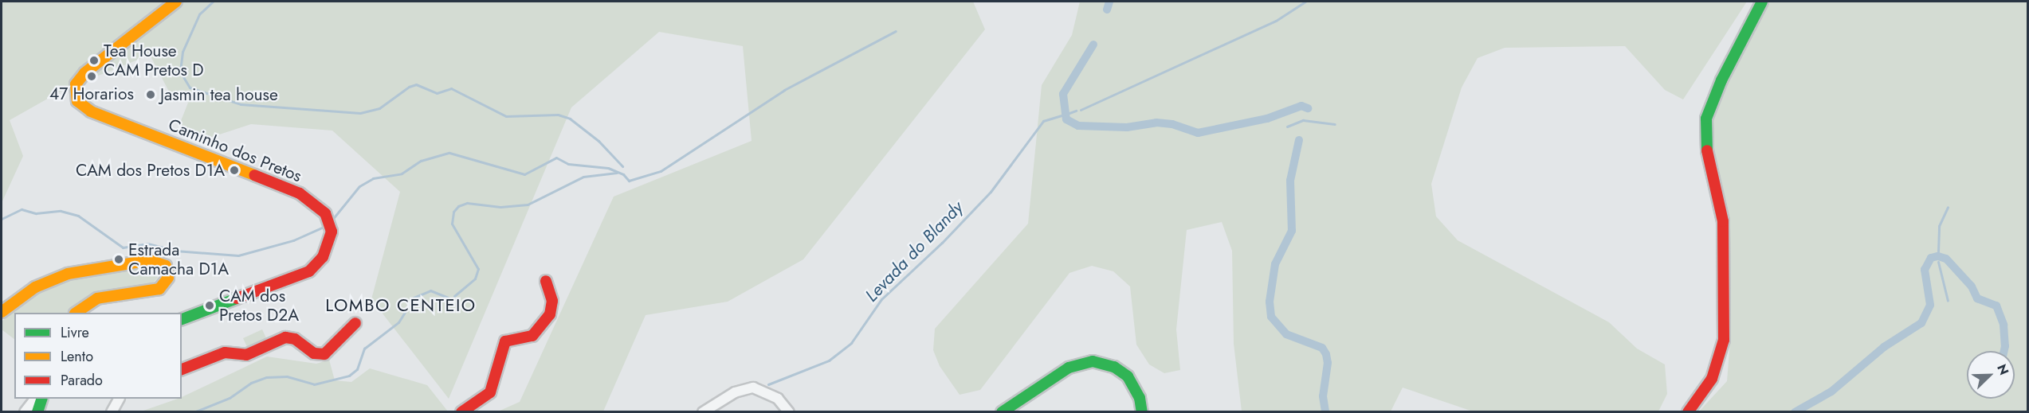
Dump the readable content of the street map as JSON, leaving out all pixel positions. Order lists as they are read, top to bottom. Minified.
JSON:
{"streets":{"main road":["Caminho dos Pretos"]},"districts":["LOMBO CENTEIO"],"water":["Levada do Blandy"],"places":["Tea House CAM Pretos D","47 Horarios","Jasmin tea house","CAM dos Pretos D1A","Estrada Camacha D1A","CAM dos Pretos D2A"],"legend":["Livre","Lento","Parado"],"north":"top right"}
